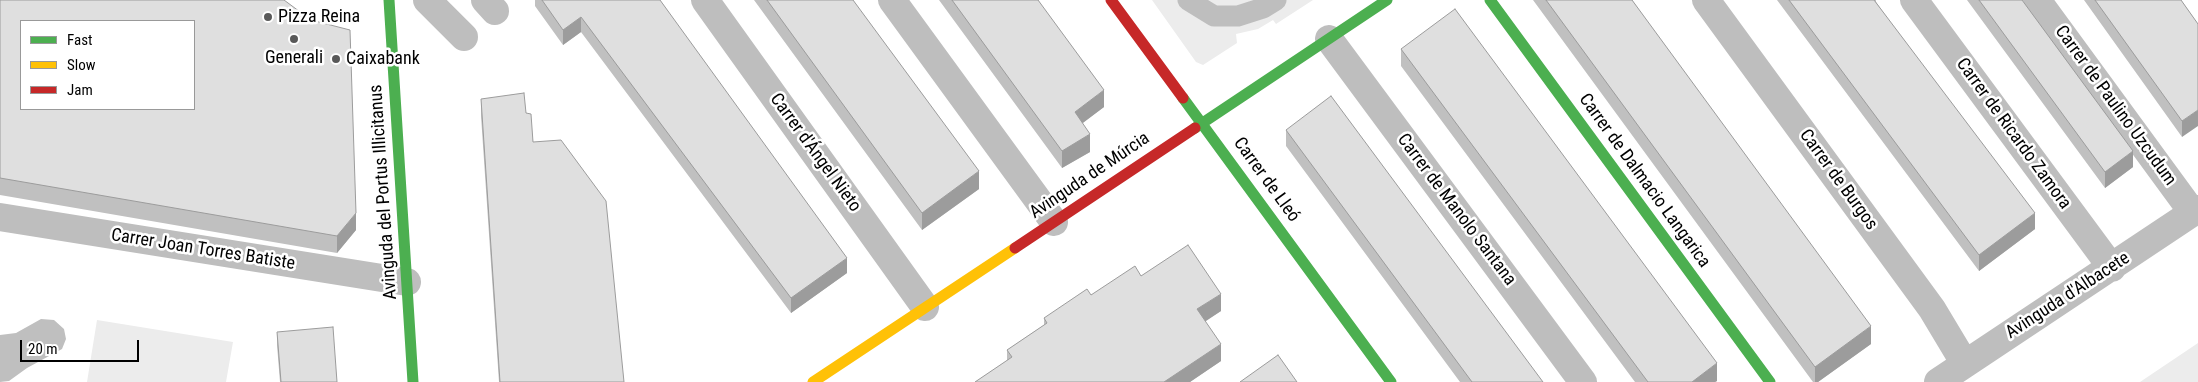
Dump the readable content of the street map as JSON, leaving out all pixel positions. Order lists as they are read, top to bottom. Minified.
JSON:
{"streets":{"street":["Carrer de Paulino Uzcudum","Carrer de Ricardo Zamora","Carrer d'Ángel Nieto","Avinguda de Múrcia","Carrer de Lleó","Carrer de Burgos","Carrer de Dalmacio Langarica","Avinguda del Portus Illicitanus","Carrer de Manolo Santana","Carrer Joan Torres Batiste","Avinguda d'Albacete"]},"crossings":[["Carrer de Paulino Uzcudum","Avinguda d'Albacete"],["Carrer de Ricardo Zamora","Avinguda d'Albacete"],["Carrer d'Ángel Nieto","Avinguda de Múrcia"],["Avinguda de Múrcia","Carrer de Lleó"],["Avinguda de Múrcia","Carrer de Manolo Santana"],["Carrer de Burgos","Avinguda d'Albacete"],["Avinguda del Portus Illicitanus","Carrer Joan Torres Batiste"]],"places":["Pizza Reina","Generali","Caixabank"],"legend":["Fast","Slow","Jam"],"scale_bar":"20 m"}
